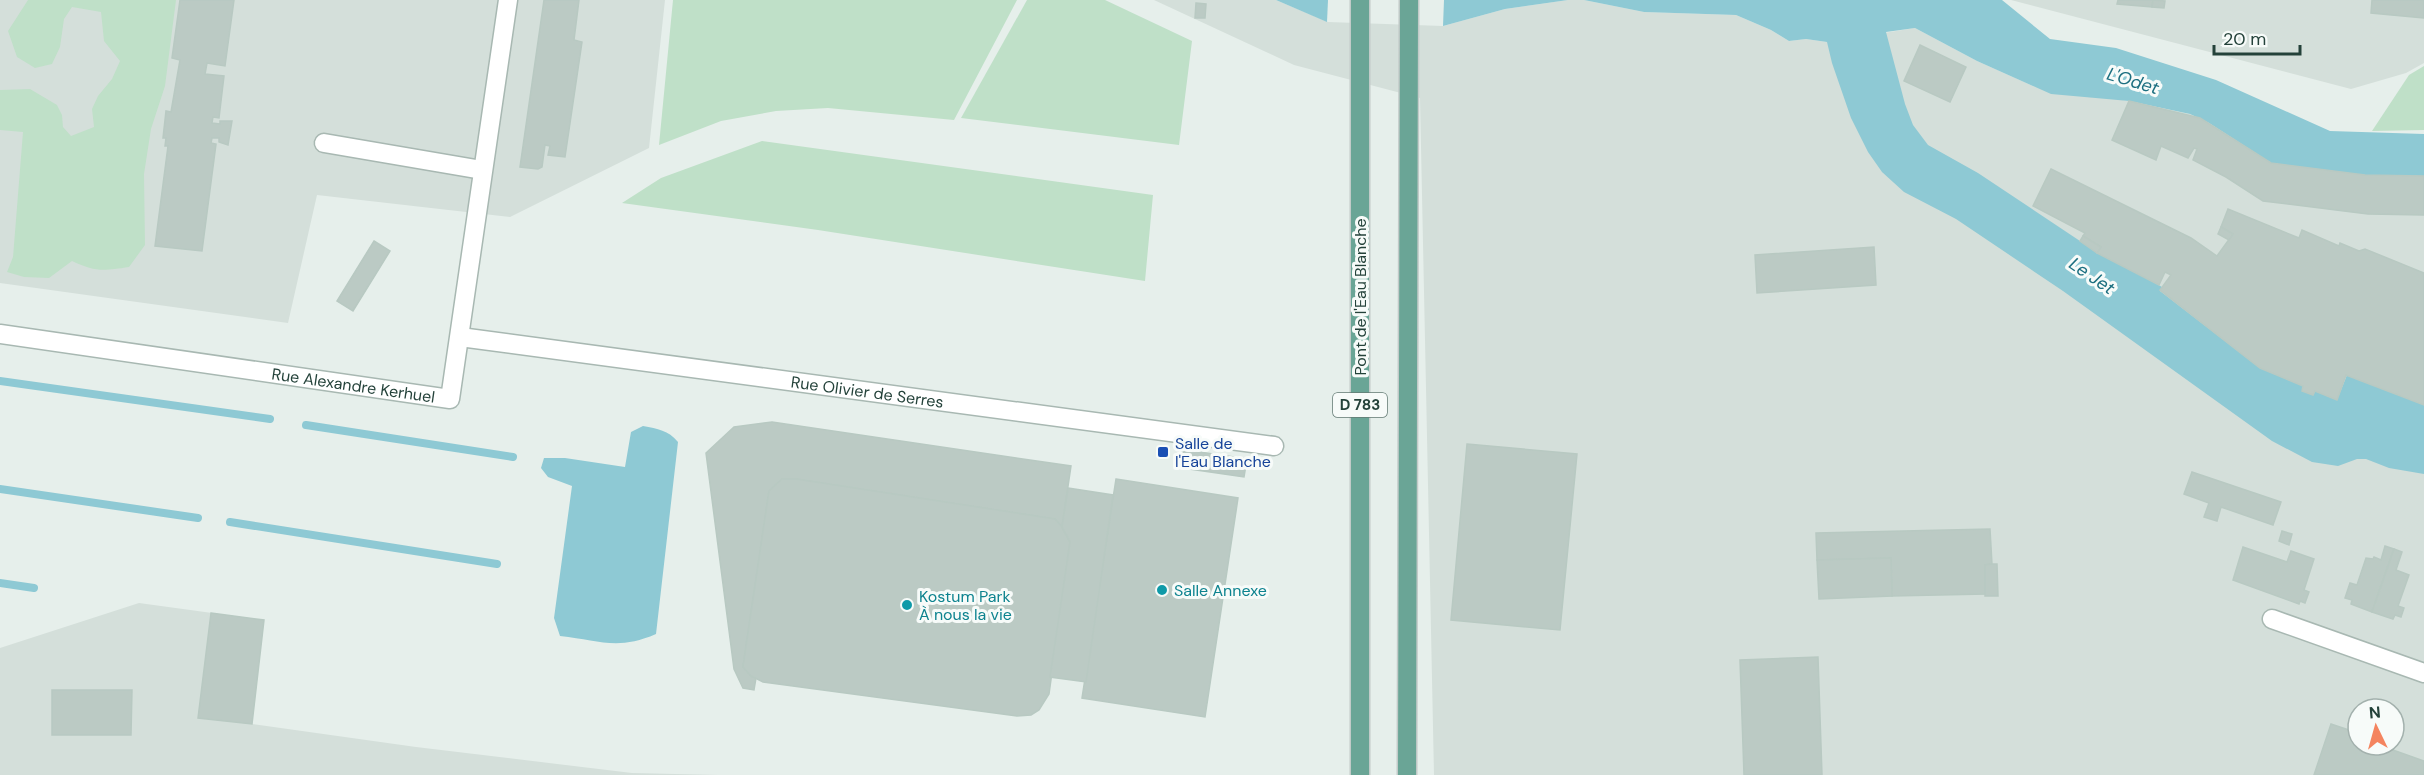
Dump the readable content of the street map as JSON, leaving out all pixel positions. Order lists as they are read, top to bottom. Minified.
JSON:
{"streets":{"main road":["Pont de l'Eau Blanche","D 783"],"street":["Rue Alexandre Kerhuel","Rue Olivier de Serres"]},"crossings":[["Rue Alexandre Kerhuel","Rue Olivier de Serres"]],"water":["L'Odet","Le Jet"],"places":{"transit":["Salle de l'Eau Blanche"],"other":["Salle Annexe","Kostum Park À nous la vie"]},"scale_bar":"20 m","north":"top"}
